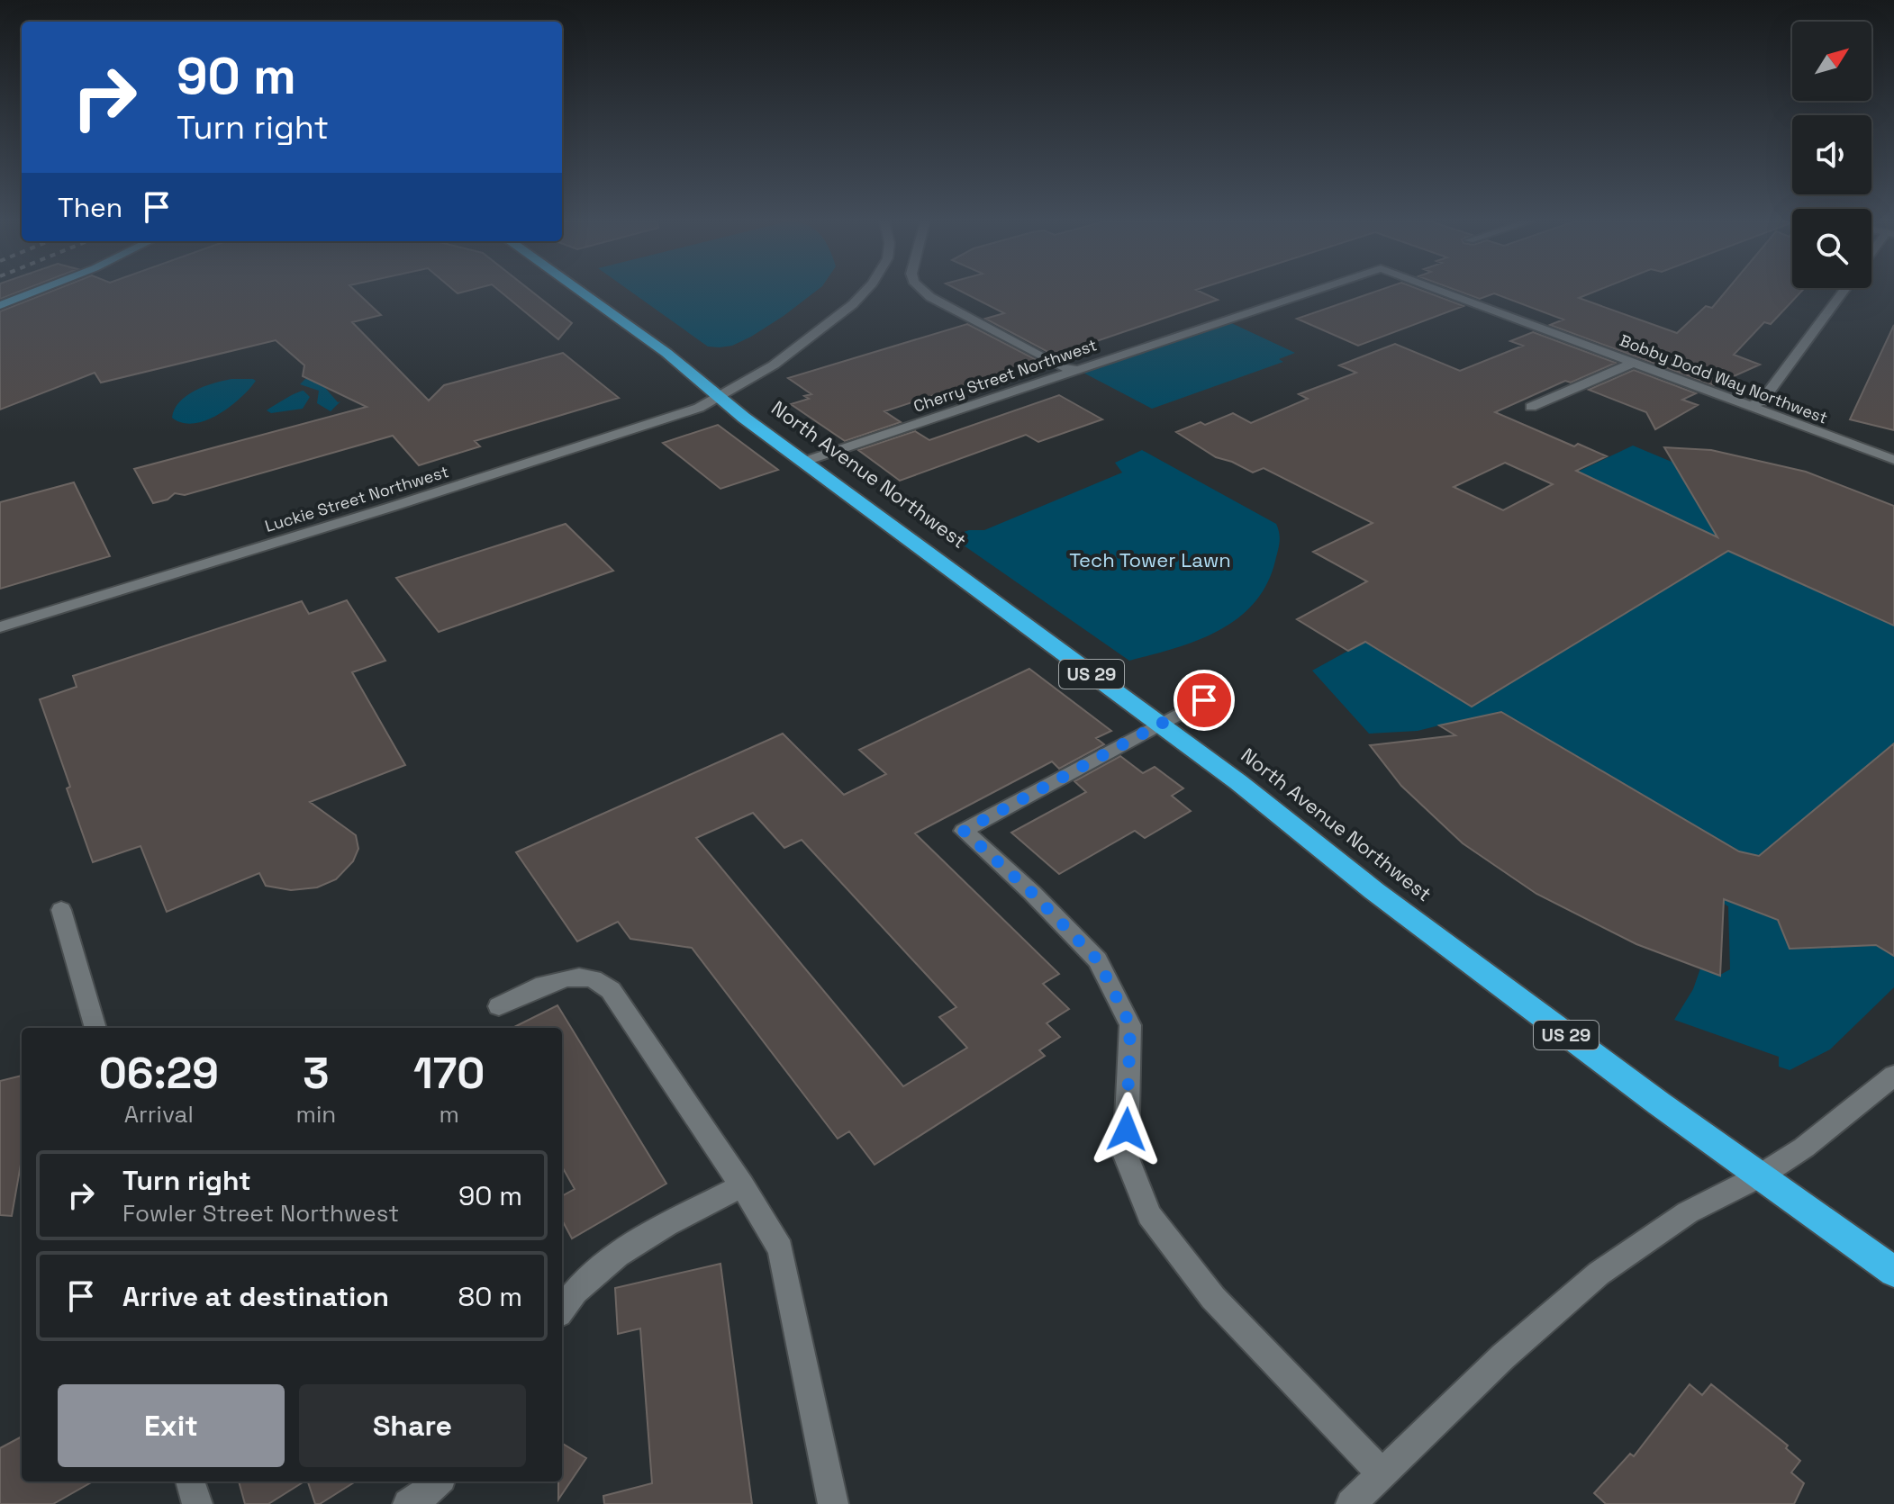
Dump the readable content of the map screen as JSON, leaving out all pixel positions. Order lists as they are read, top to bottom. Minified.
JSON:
{"streets":{"highway":["North Avenue Northwest","US 29"],"street":["Cherry Street Northwest","Bobby Dodd Way Northwest","Luckie Street Northwest"]},"crossings":[["Cherry Street Northwest","North Avenue Northwest"],["North Avenue Northwest","Luckie Street Northwest"]],"parks":["Tech Tower Lawn"],"north":"top right","page":{"turn":["90 m","Turn right"],"then":"Then","eta":["06:29","Arrival","3","min","170","m"],"list":[{"name":"Turn right","note":"Fowler Street Northwest","value":"90 m"},{"name":"Arrive at destination","value":"80 m"}],"buttons":["Exit","Share"]}}
